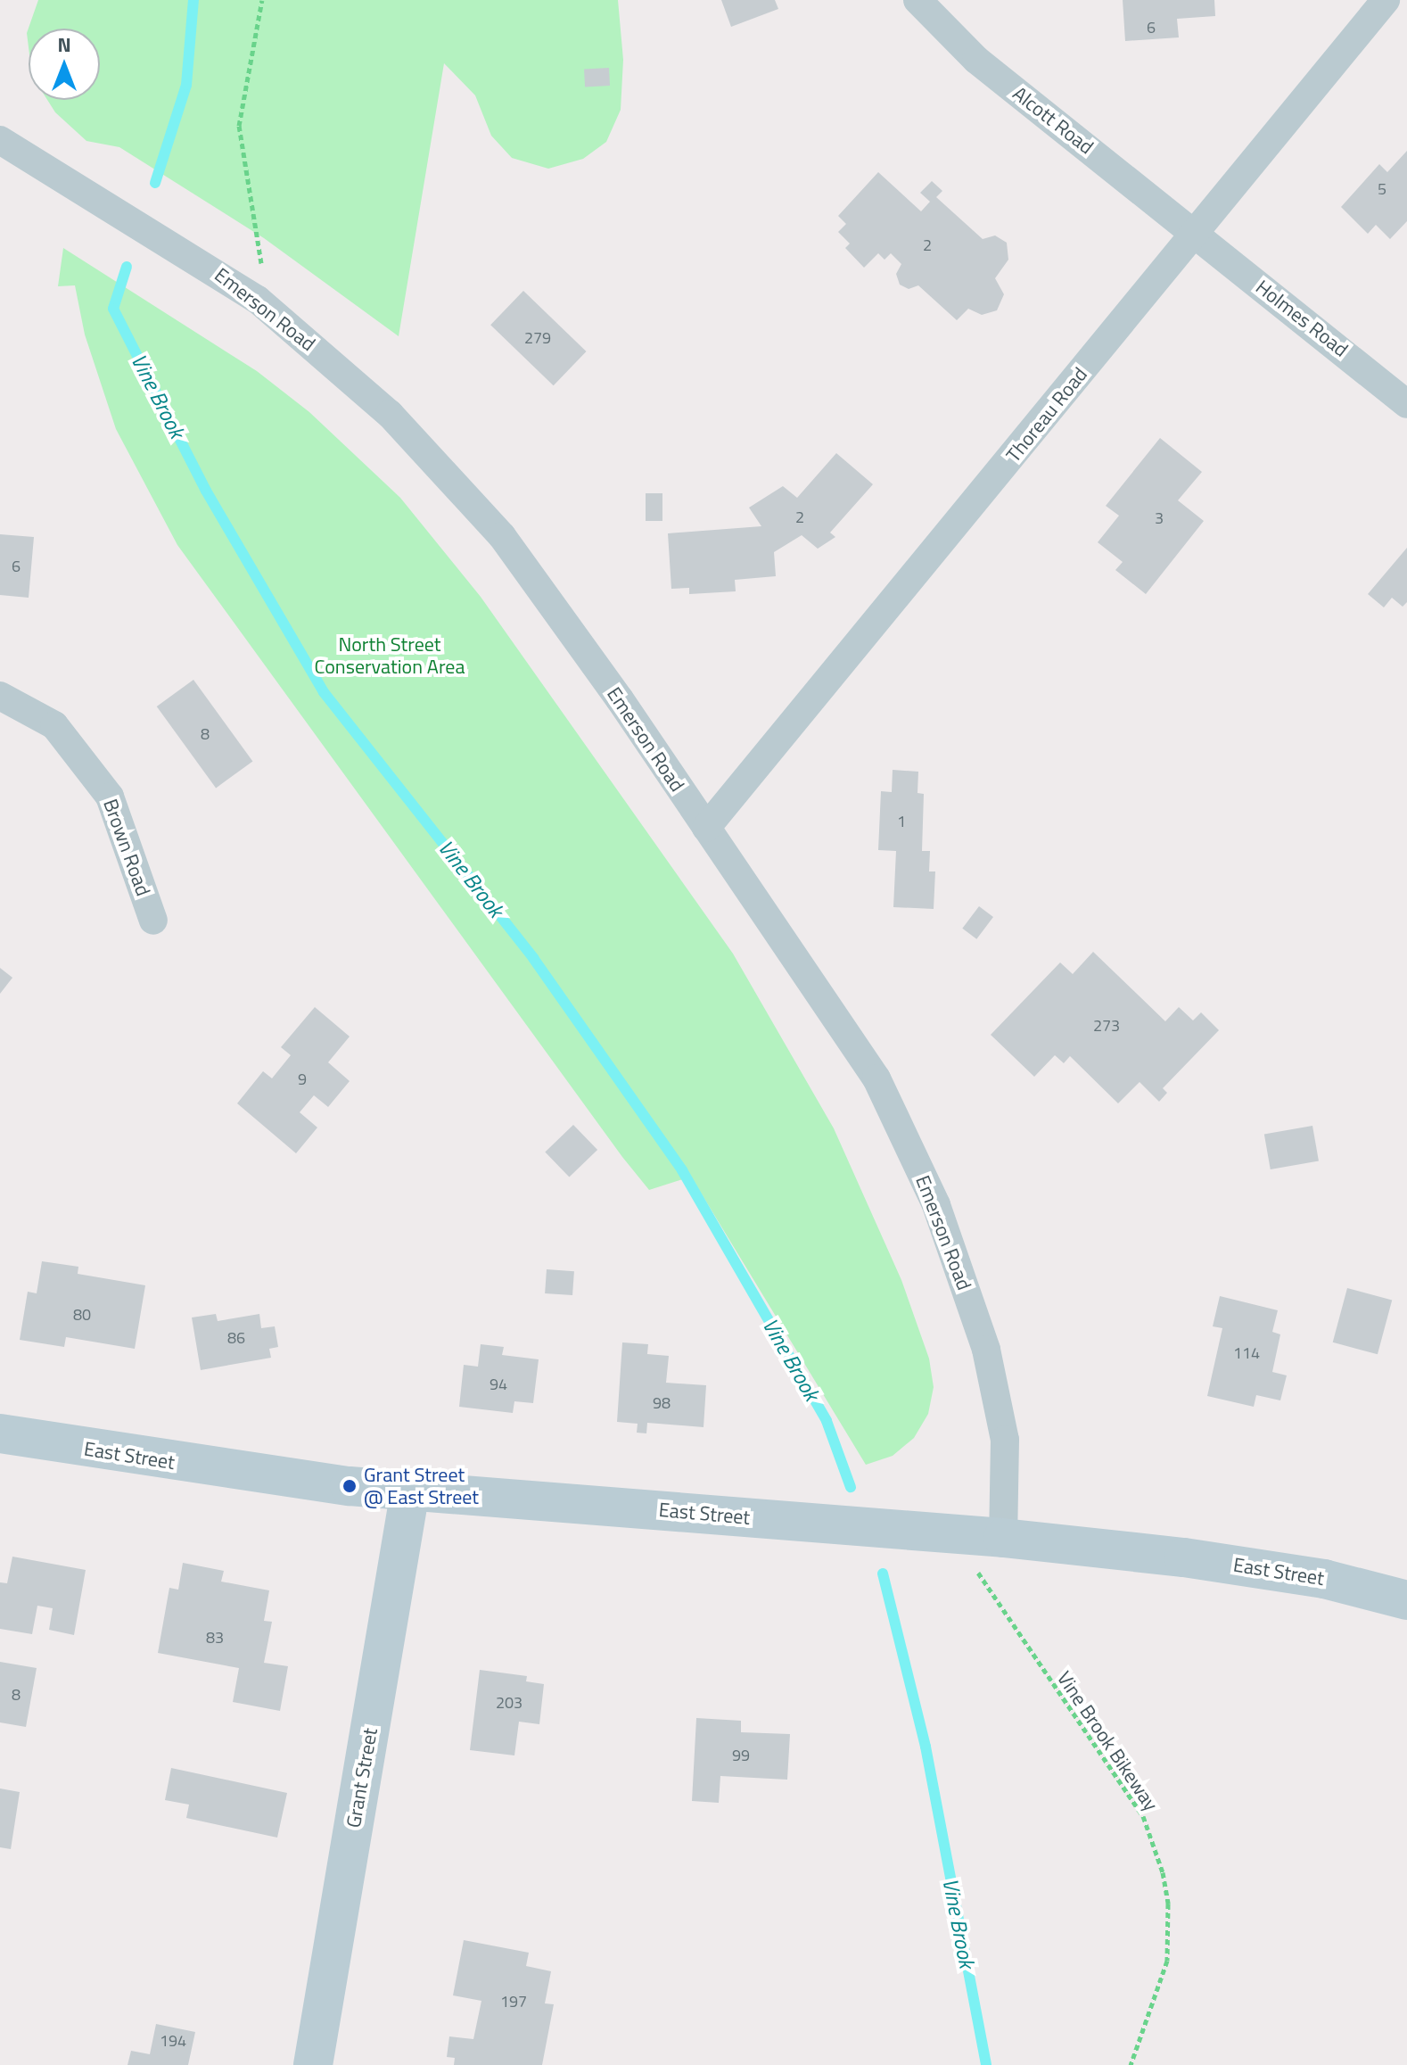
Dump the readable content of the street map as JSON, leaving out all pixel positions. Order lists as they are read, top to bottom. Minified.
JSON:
{"streets":{"street":["Alcott Road","Emerson Road","Holmes Road","Thoreau Road","Brown Road","East Street","Grant Street"],"path":["Vine Brook Bikeway"]},"crossings":[["Alcott Road","Holmes Road"],["Alcott Road","Thoreau Road"],["Emerson Road","Thoreau Road"],["Emerson Road","East Street"],["Holmes Road","Thoreau Road"],["East Street","Grant Street"]],"water":["Vine Brook"],"parks":["North Street Conservation Area"],"places":["Grant Street @ East Street"],"house_numbers":["6","5","2","279","2","3","6","8","1","273","9","80","86","114","94","98","83","8","203","99","197","194"],"north":"top"}
